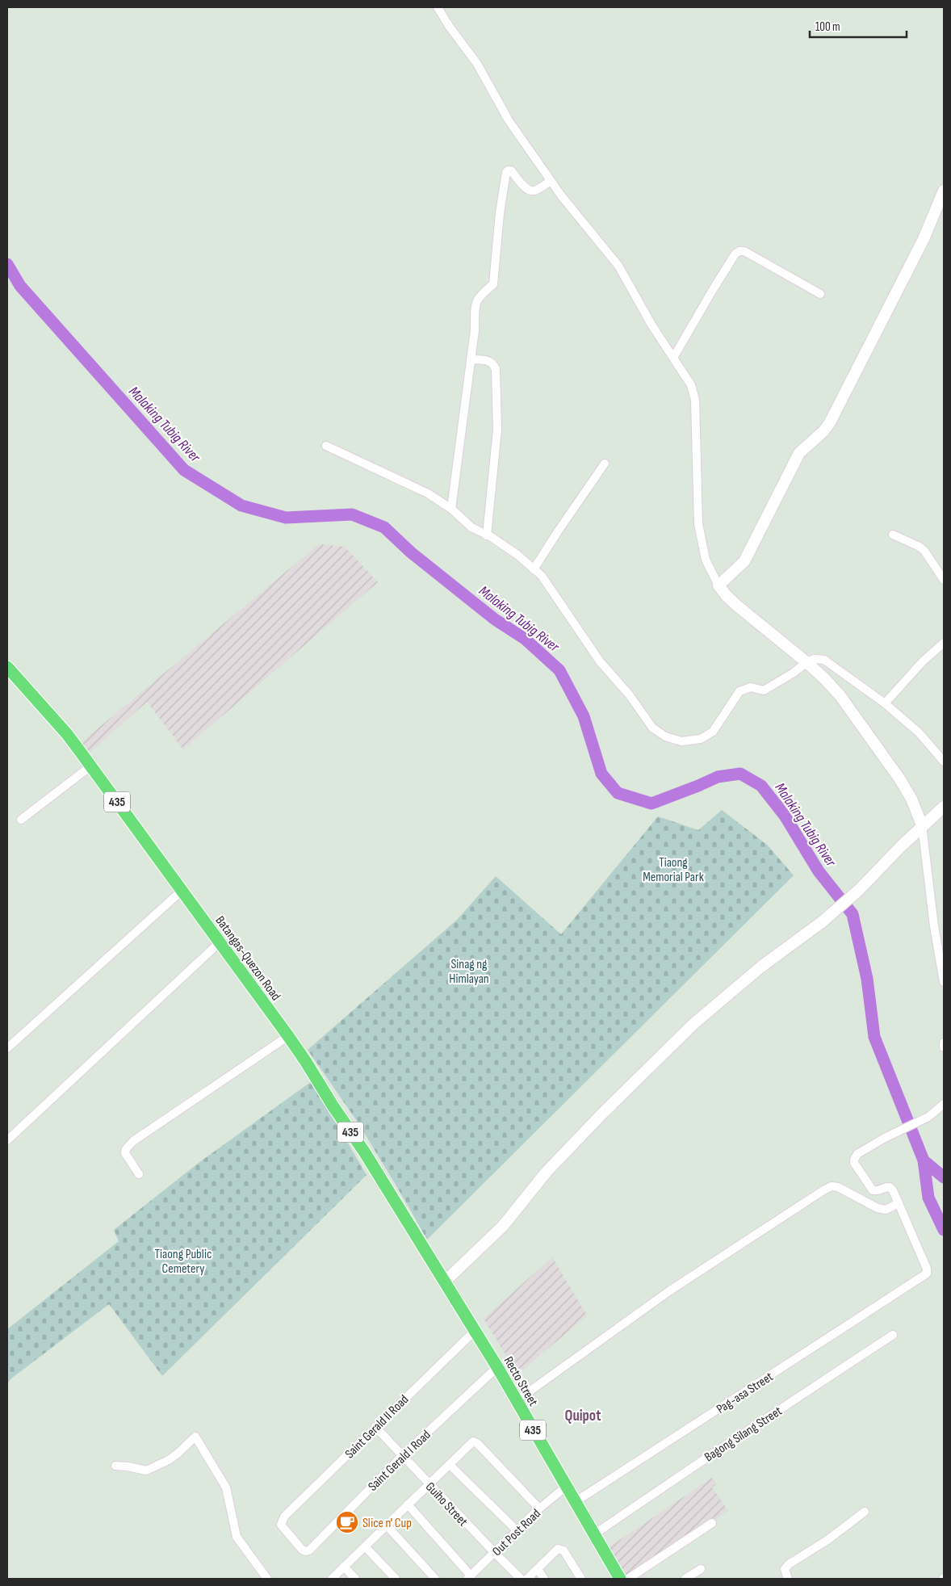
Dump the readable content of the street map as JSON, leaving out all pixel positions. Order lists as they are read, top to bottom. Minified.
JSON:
{"streets":{"main road":["435","Batangas-Quezon Road","Recto Street"],"street":["Pag-asa Street","Saint Gerald II Road","Bagong Silang Street","Saint Gerald I Road","Guiho Street","Out Post Road"]},"crossings":[["Batangas-Quezon Road","Recto Street"],["Recto Street","Pag-asa Street"],["Recto Street","Saint Gerald II Road"],["Recto Street","Bagong Silang Street"],["Recto Street","Saint Gerald I Road"],["Recto Street","Out Post Road"],["Saint Gerald II Road","Saint Gerald I Road"],["Saint Gerald II Road","Guiho Street"],["Saint Gerald I Road","Guiho Street"],["Guiho Street","Out Post Road"]],"districts":["Quipot"],"water":["Malaking Tubig River"],"parks":["Tiaong Memorial Park","Sinag ng Himlayan","Tiaong Public Cemetery"],"places":{"cafe":["Slice n' Cup"]},"scale_bar":"100 m"}
